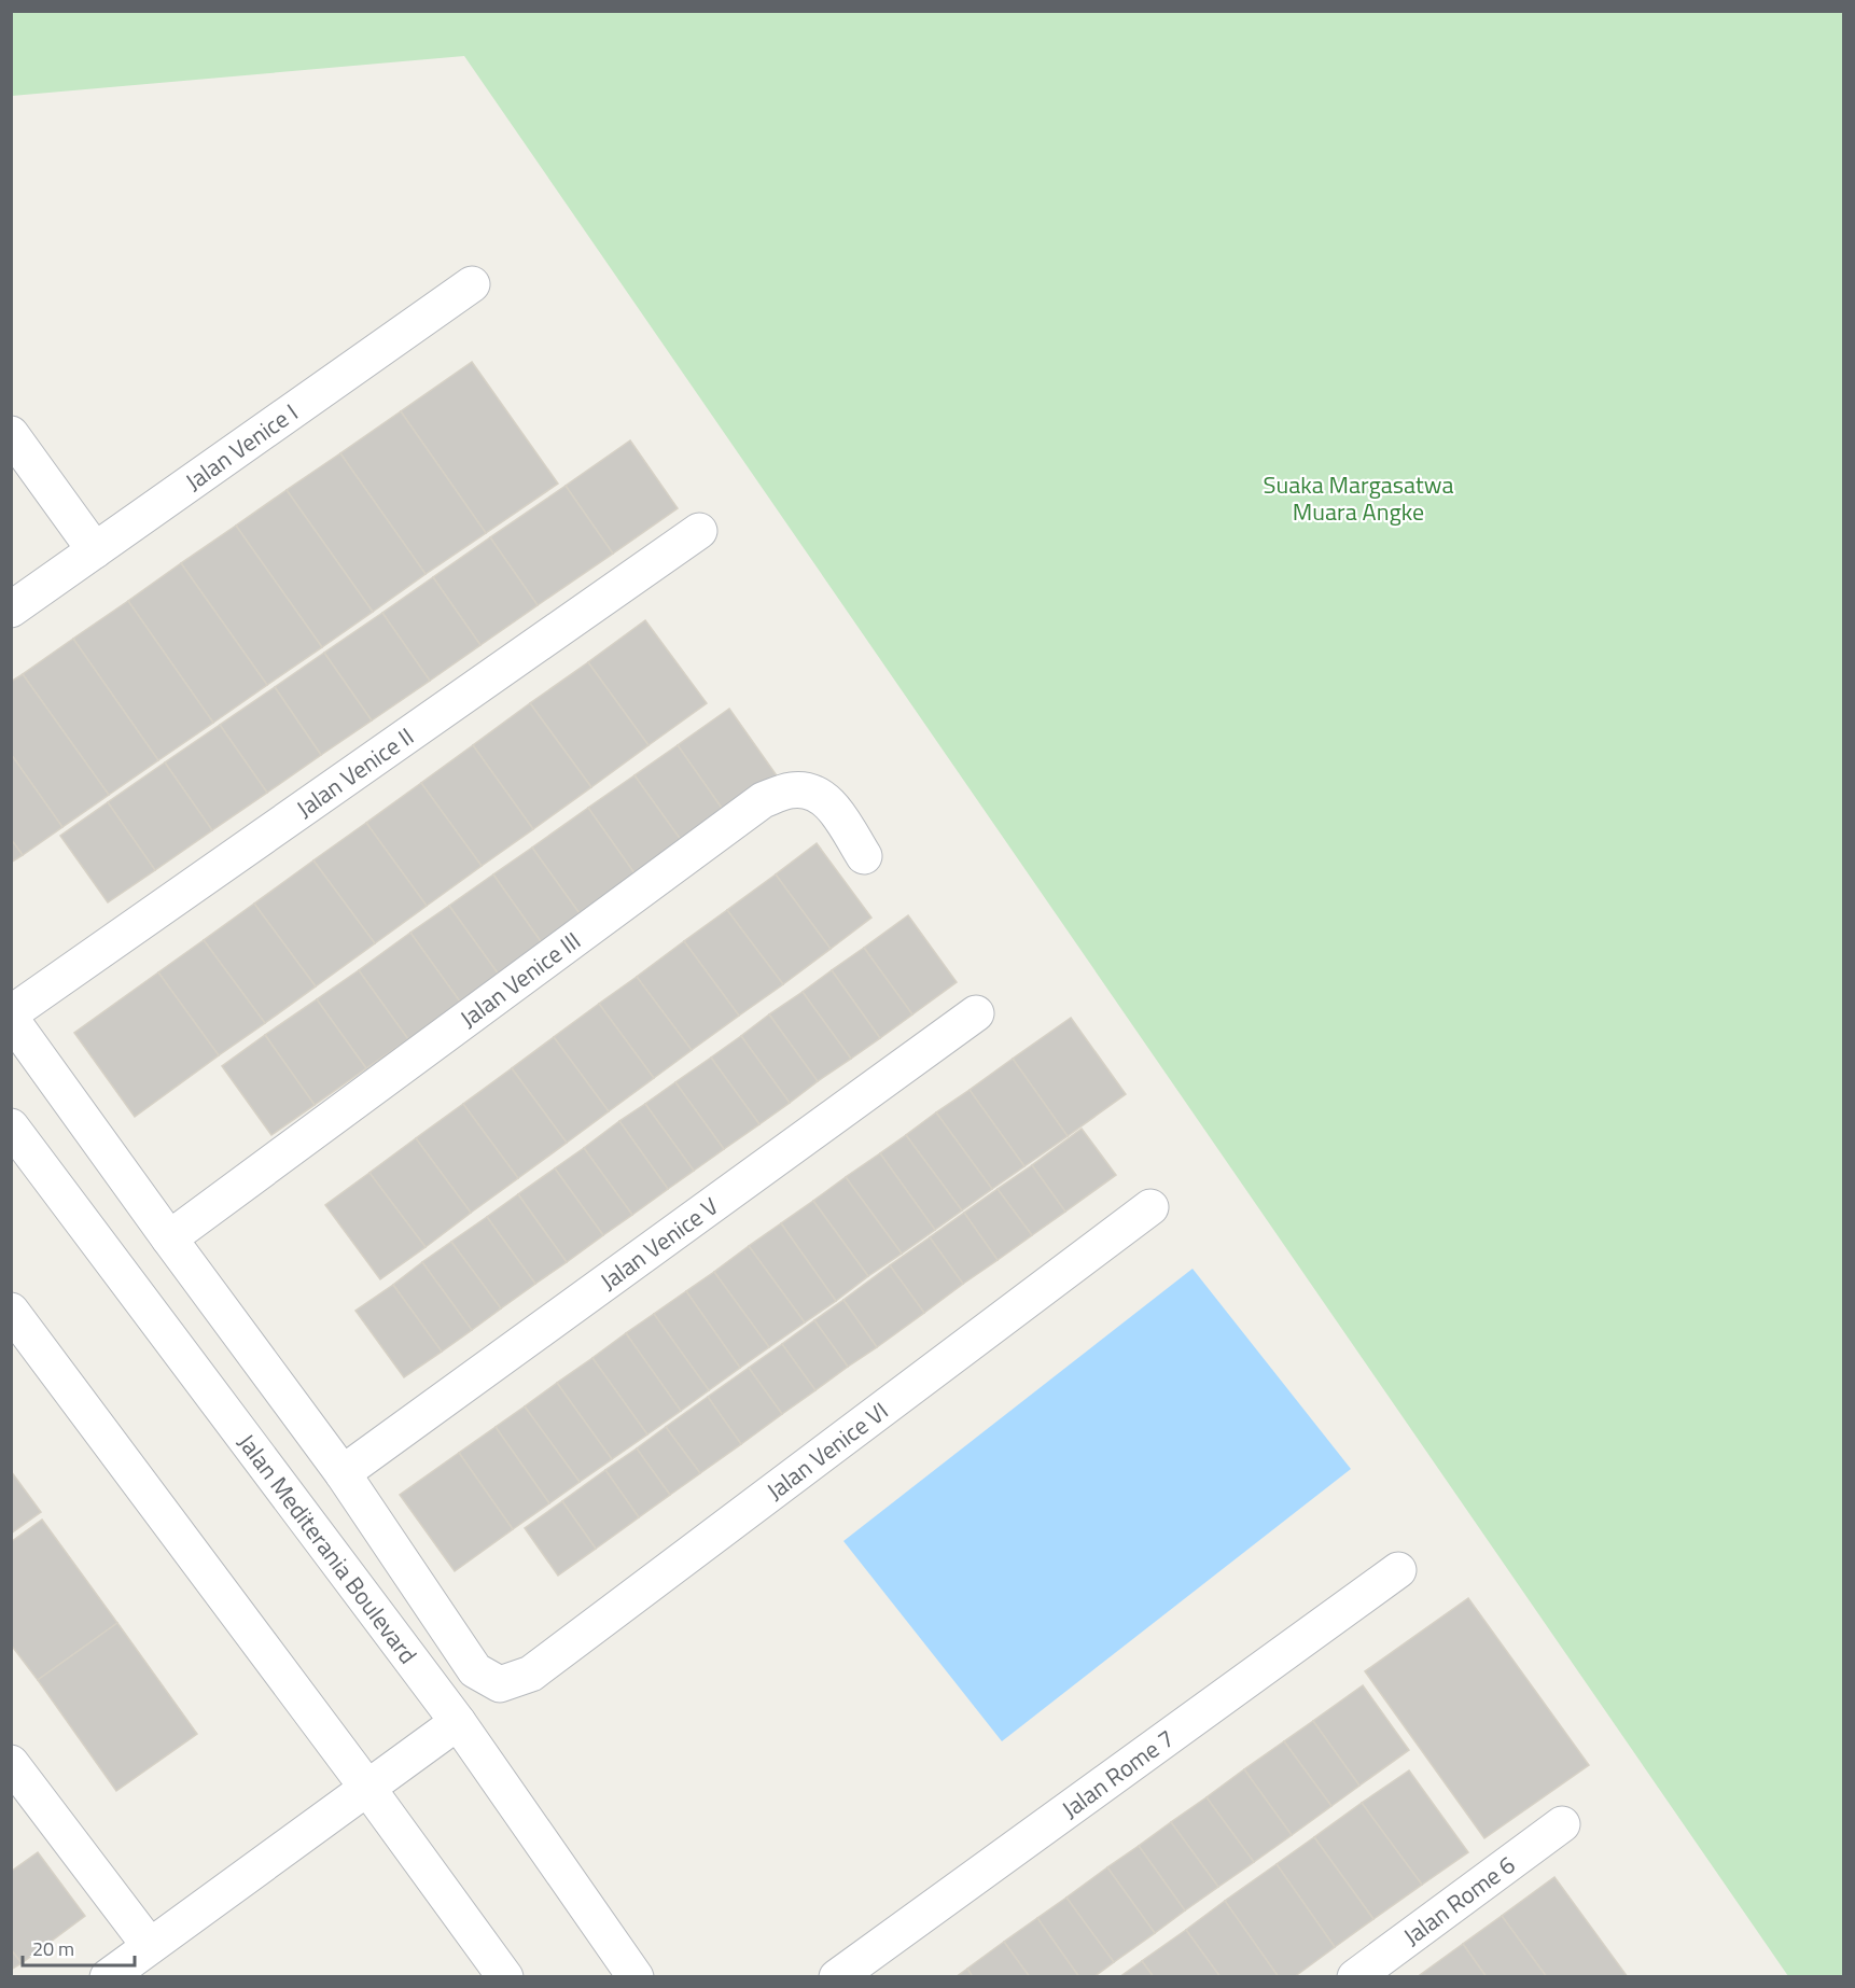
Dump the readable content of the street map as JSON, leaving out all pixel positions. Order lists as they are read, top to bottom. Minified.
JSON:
{"streets":{"street":["Jalan Venice I","Jalan Venice II","Jalan Venice III","Jalan Venice V","Jalan Venice VI","Jalan Mediterania Boulevard","Jalan Rome 7","Jalan Rome 6"]},"crossings":[["Jalan Venice V","Jalan Venice VI"]],"parks":["Suaka Margasatwa Muara Angke"],"scale_bar":"20 m"}
